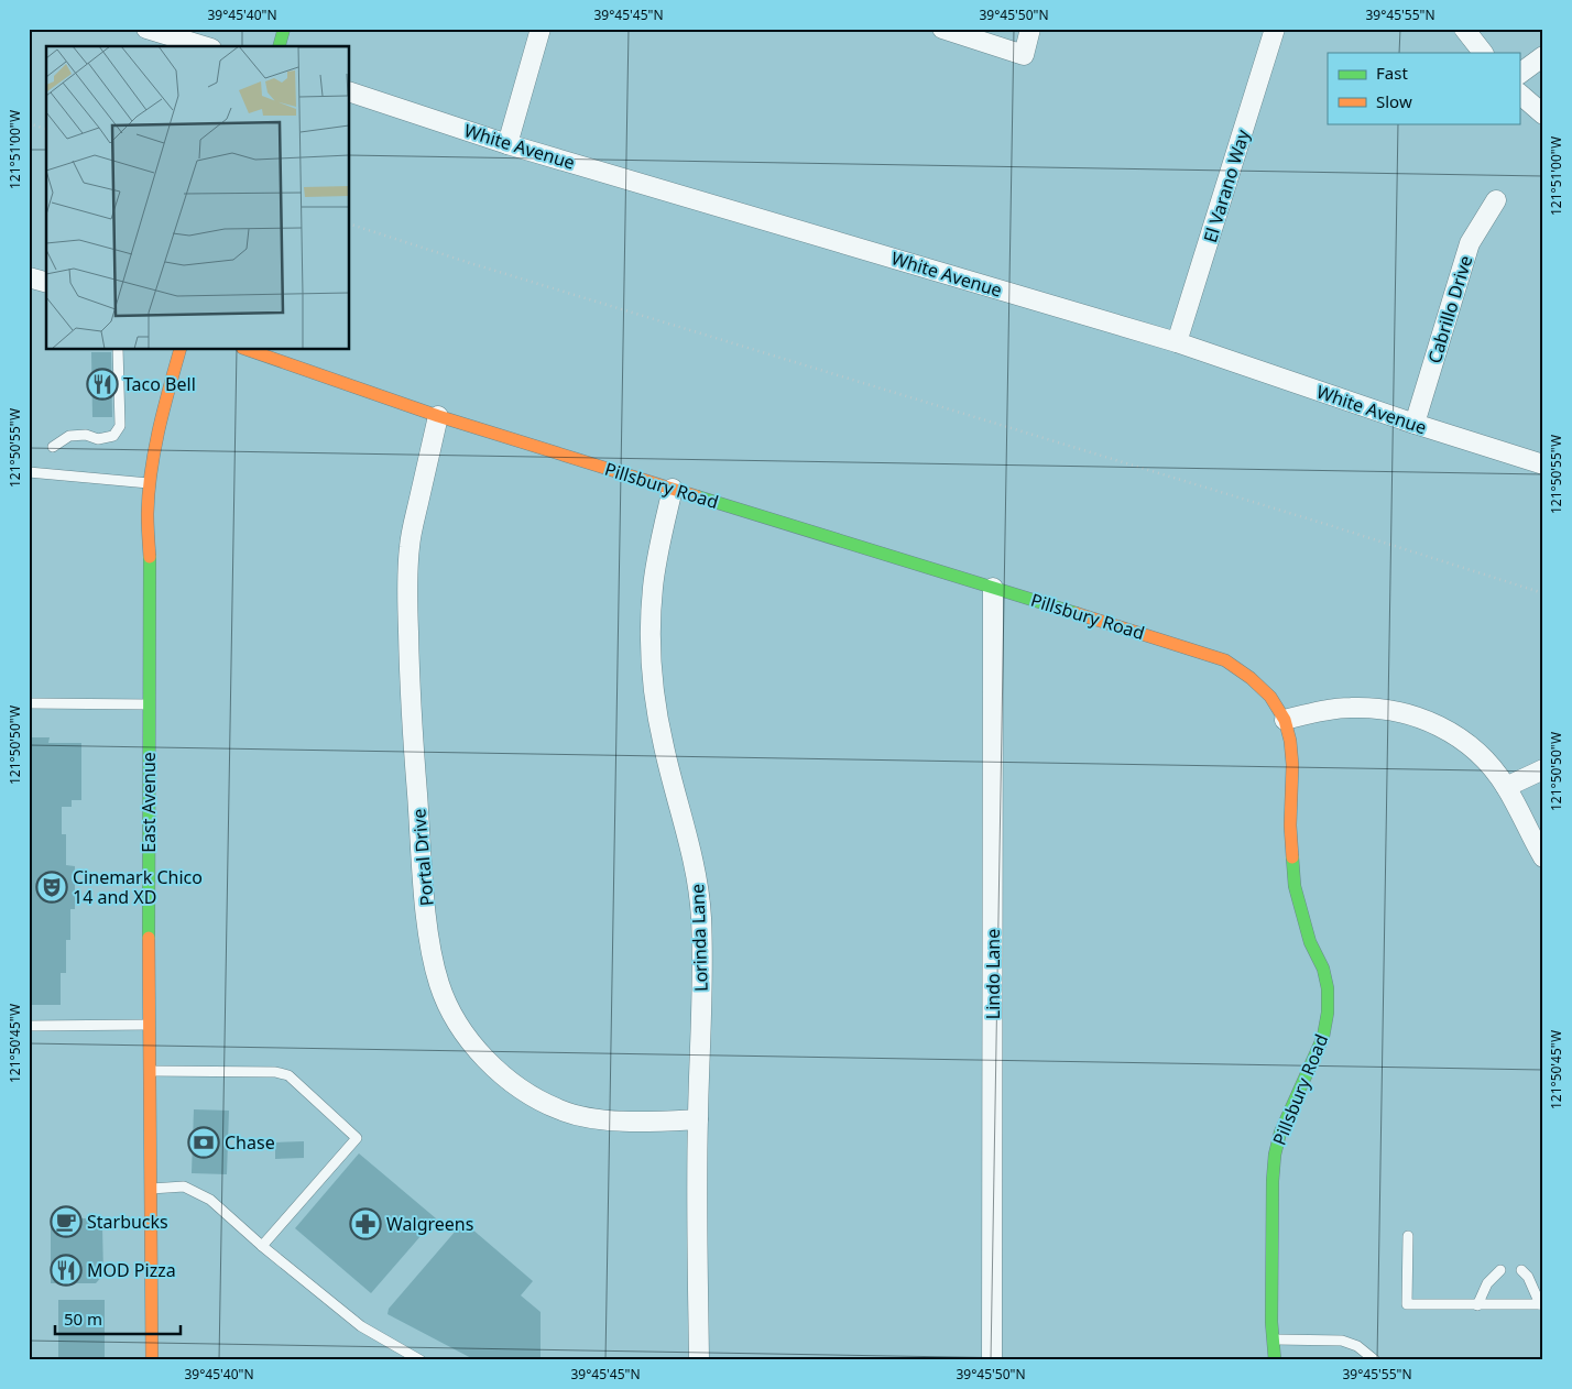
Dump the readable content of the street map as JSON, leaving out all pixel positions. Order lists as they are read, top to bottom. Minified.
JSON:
{"streets":{"street":["White Avenue","El Varano Way","Cabrillo Drive","Pillsbury Road","East Avenue","Portal Drive","Lorinda Lane","Lindo Lane"]},"crossings":[["White Avenue","El Varano Way"],["White Avenue","Cabrillo Drive"],["Pillsbury Road","Portal Drive"],["Pillsbury Road","Lorinda Lane"],["Pillsbury Road","Lindo Lane"],["Portal Drive","Lorinda Lane"]],"places":{"restaurant":["Taco Bell","MOD Pizza"],"theatre":["Cinemark Chico 14 and XD"],"bank":["Chase"],"cafe":["Starbucks"],"pharmacy":["Walgreens"]},"legend":["Fast","Slow"],"scale_bar":"50 m","coordinates":["39°45'40\"N","39°45'45\"N","39°45'50\"N","39°45'55\"N","121°51'00\"W","121°50'55\"W","121°50'50\"W","121°50'45\"W"]}
